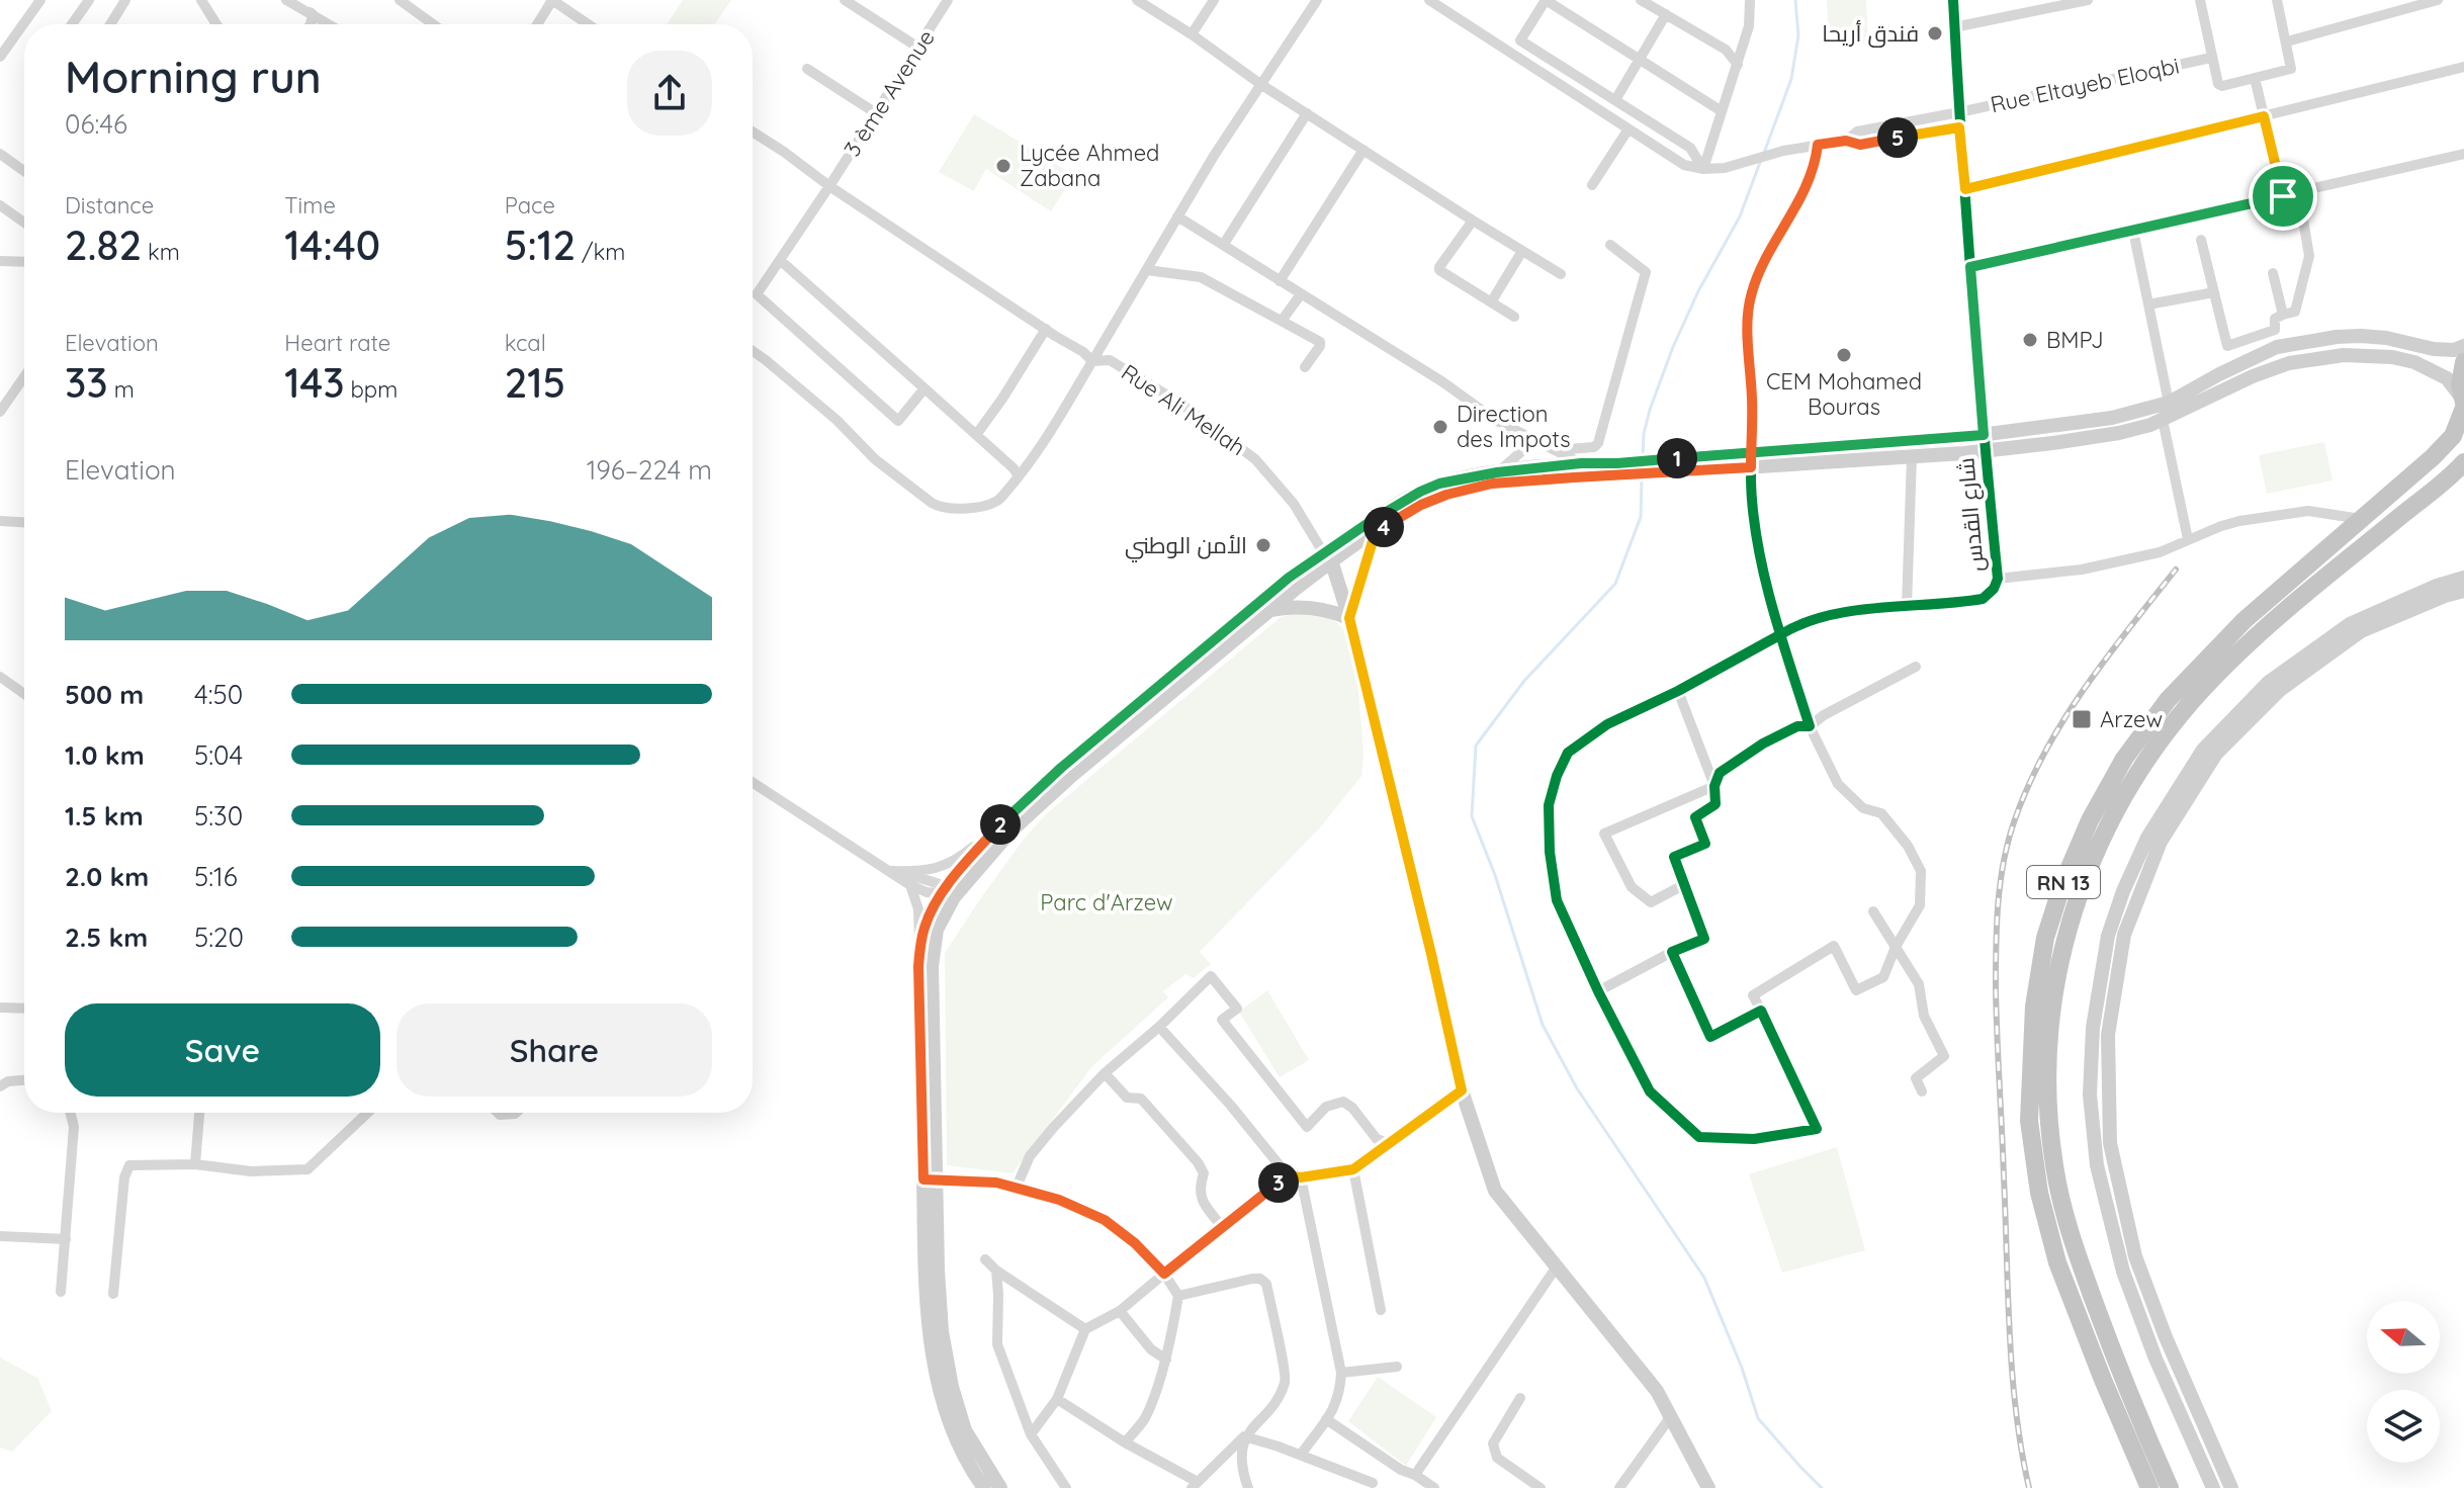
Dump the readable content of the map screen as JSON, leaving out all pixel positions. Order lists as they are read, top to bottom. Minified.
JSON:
{"streets":{"highway":["RN 13"],"street":["Rue Eltayeb Eloqbi","3 ème Avenue","Rue Ali Mellah","شارع القدس"]},"crossings":[["Rue Eltayeb Eloqbi","شارع القدس"]],"parks":["Parc d'Arzew"],"places":{"other":["فندق أريحا","Lycée Ahmed Zabana","BMPJ","CEM Mohamed Bouras","Direction des Impots","الأمن الوطني"],"transit":["Arzew"]},"north":"left","page":{"heading":["Morning run","06:46"],"pins":["5","1","4","2","3"],"stats":[["Distance","2.82 km"],["Time","14:40"],["Pace","5:12 /km"],["Elevation","33 m"],["Heart rate","143 bpm"],["kcal","215"]],"chart":["Elevation","196–224 m"],"list":[{"name":"500 m","note":"4:50"},{"name":"1.0 km","note":"5:04"},{"name":"1.5 km","note":"5:30"},{"name":"2.0 km","note":"5:16"},{"name":"2.5 km","note":"5:20"}],"buttons":["Save","Share"]}}
